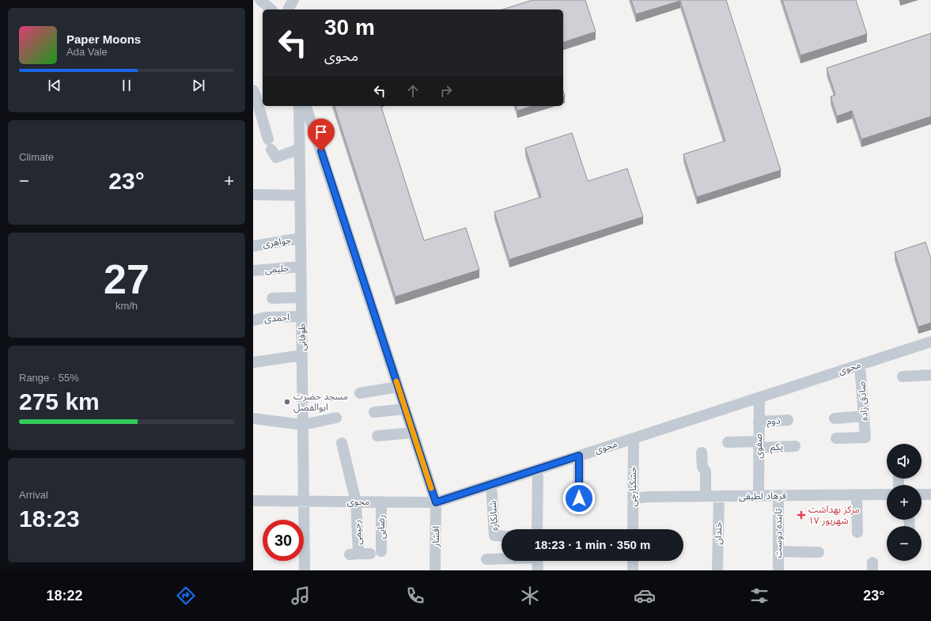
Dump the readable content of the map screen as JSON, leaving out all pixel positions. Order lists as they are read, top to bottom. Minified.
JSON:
{"streets":{"street":["جواهری","حلیمی","احمدی","طوفانی","محوی","صادق زاده","دوم","صفوی","یکم","خشکبارچی","فرهاد لطیفی","شبانکاره","رضایی","رحیمی","خندان","تابنده دوست","افشار"]},"crossings":[["جواهری","طوفانی"],["حلیمی","طوفانی"],["احمدی","طوفانی"],["طوفانی","محوی"],["محوی","صادق زاده"],["محوی","صفوی"],["محوی","خشکبارچی"],["محوی","شبانکاره"],["محوی","رضایی"],["محوی","رحیمی"],["محوی","افشار"],["دوم","صفوی"],["صفوی","یکم"],["صفوی","فرهاد لطیفی"],["خشکبارچی","فرهاد لطیفی"],["فرهاد لطیفی","خندان"],["فرهاد لطیفی","تابنده دوست"],["رضایی","رحیمی"]],"places":{"other":["مسجد حضرت ابوالفضل"],"health":["مرکز بهداشت ۱۷ شهریور"]},"page":{"turn":["30 m","محوی"],"song":["Paper Moons","Ada Vale"],"tile":["Climate",["27","km/h"],["Range · 55%","275 km"],["Arrival","18:23"]],"heat":["−","23°","+"],"map_buttons":["+","−"],"limit":"30","trip":"18:23 · 1 min · 350 m","tabs":["18:22","23°"]}}
